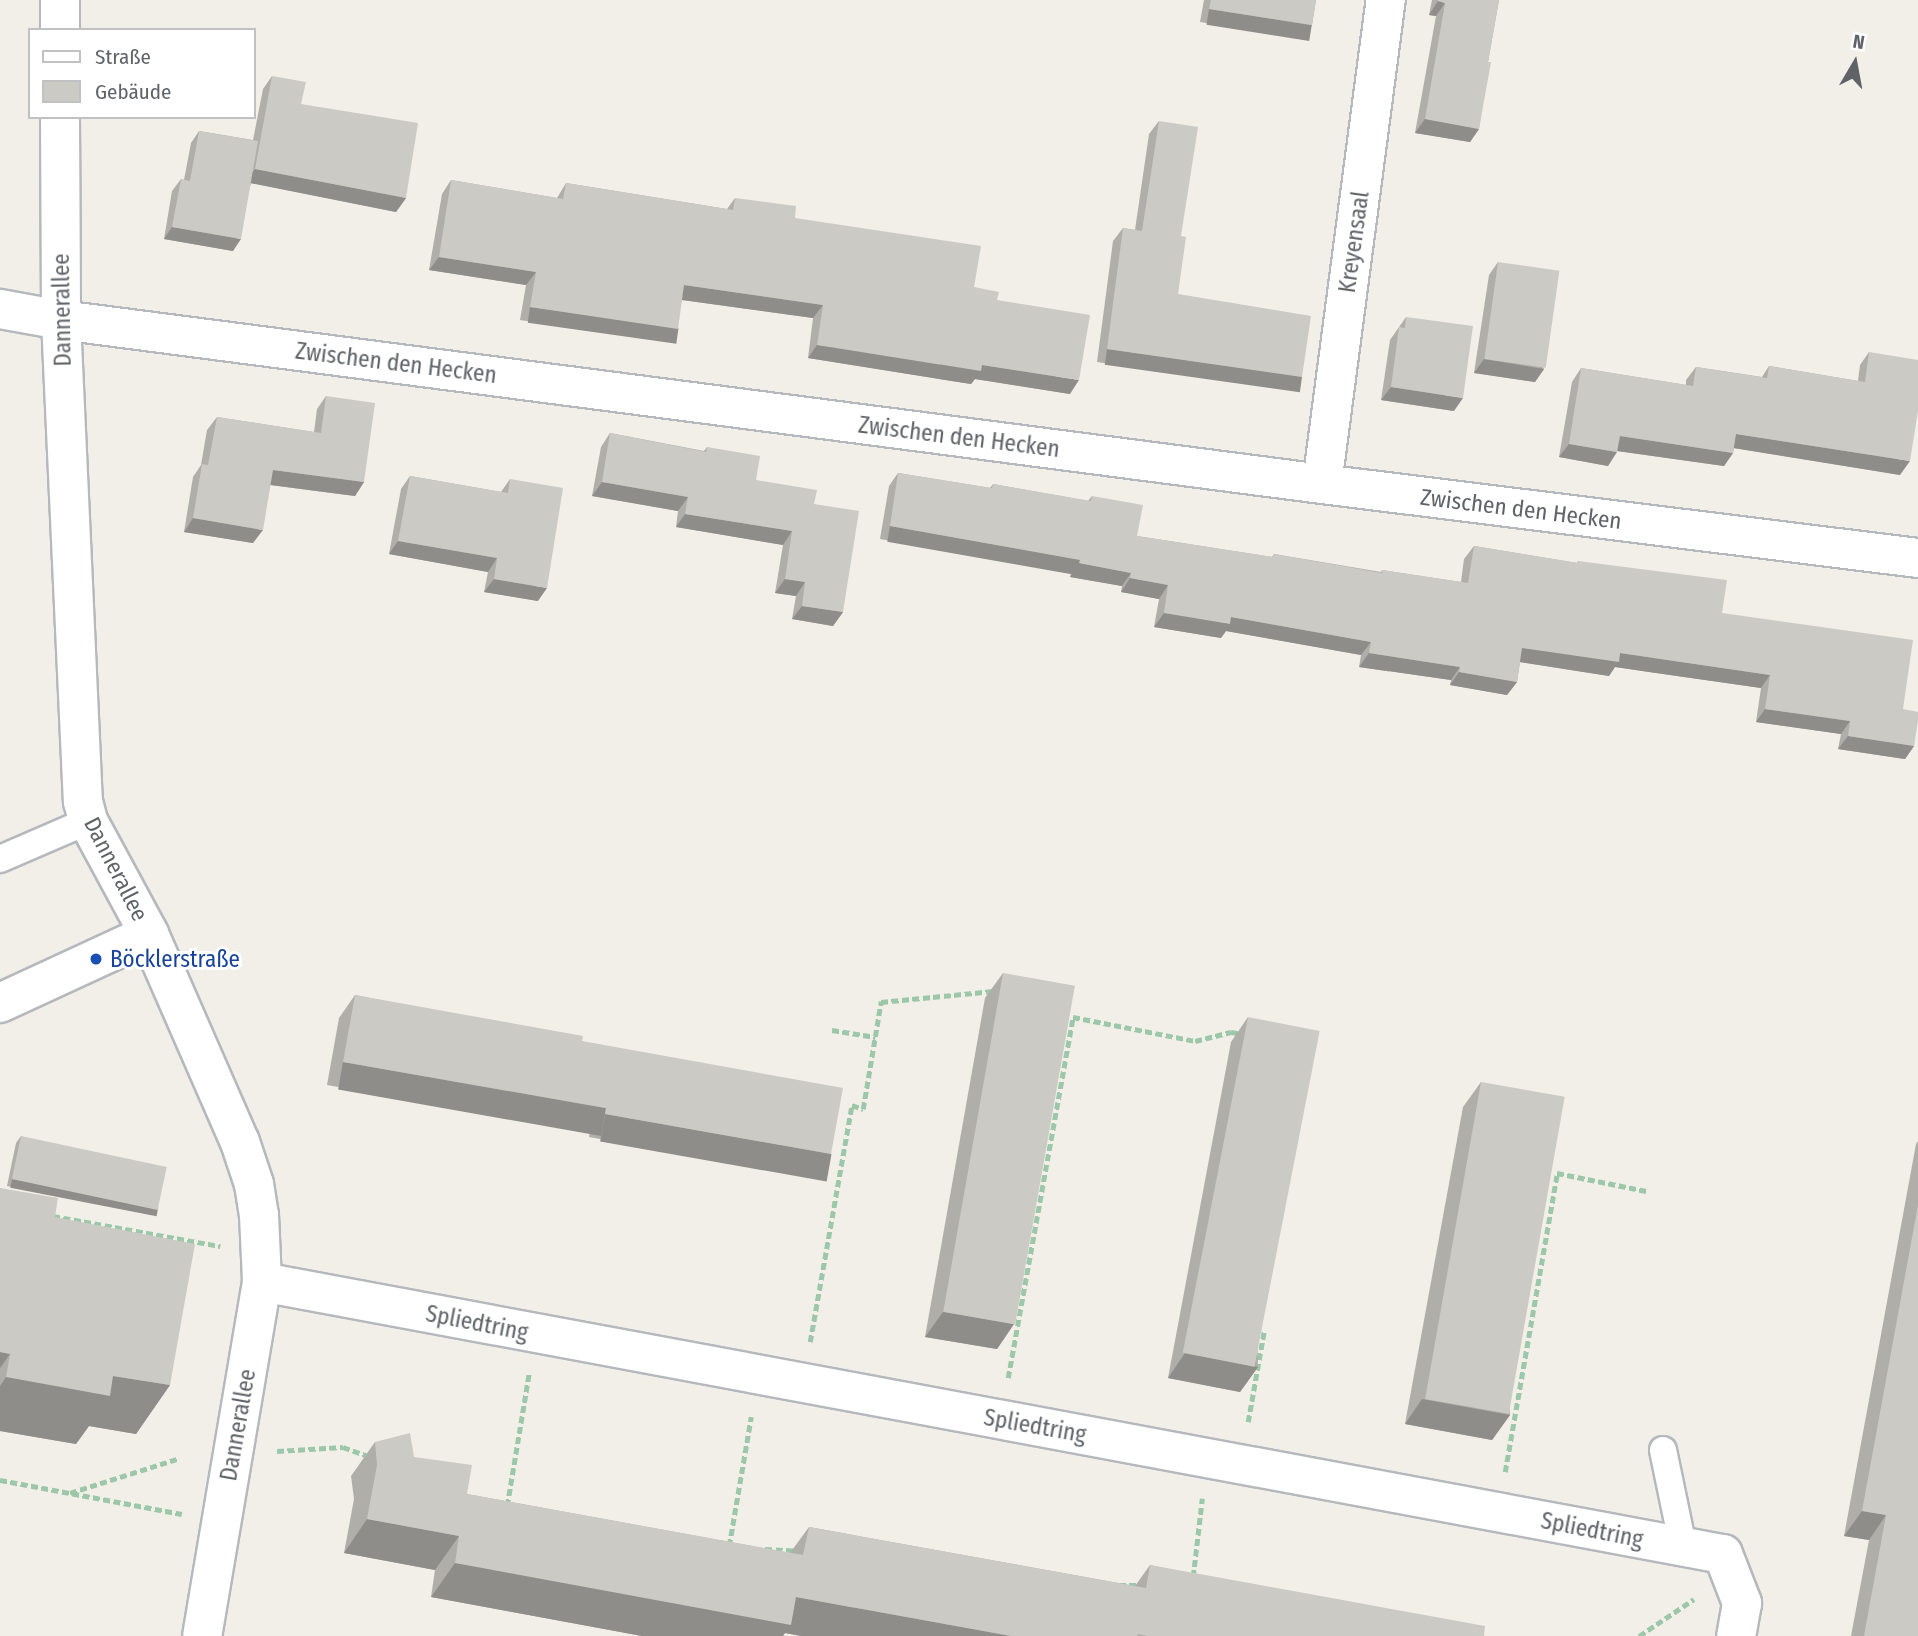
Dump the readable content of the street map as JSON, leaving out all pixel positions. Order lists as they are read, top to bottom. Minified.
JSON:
{"streets":{"street":["Kreyensaal","Dannerallee","Zwischen den Hecken","Spliedtring"]},"crossings":[["Kreyensaal","Zwischen den Hecken"],["Dannerallee","Zwischen den Hecken"],["Dannerallee","Spliedtring"]],"places":["Böcklerstraße"],"legend":["Straße","Gebäude"],"north":"top"}
